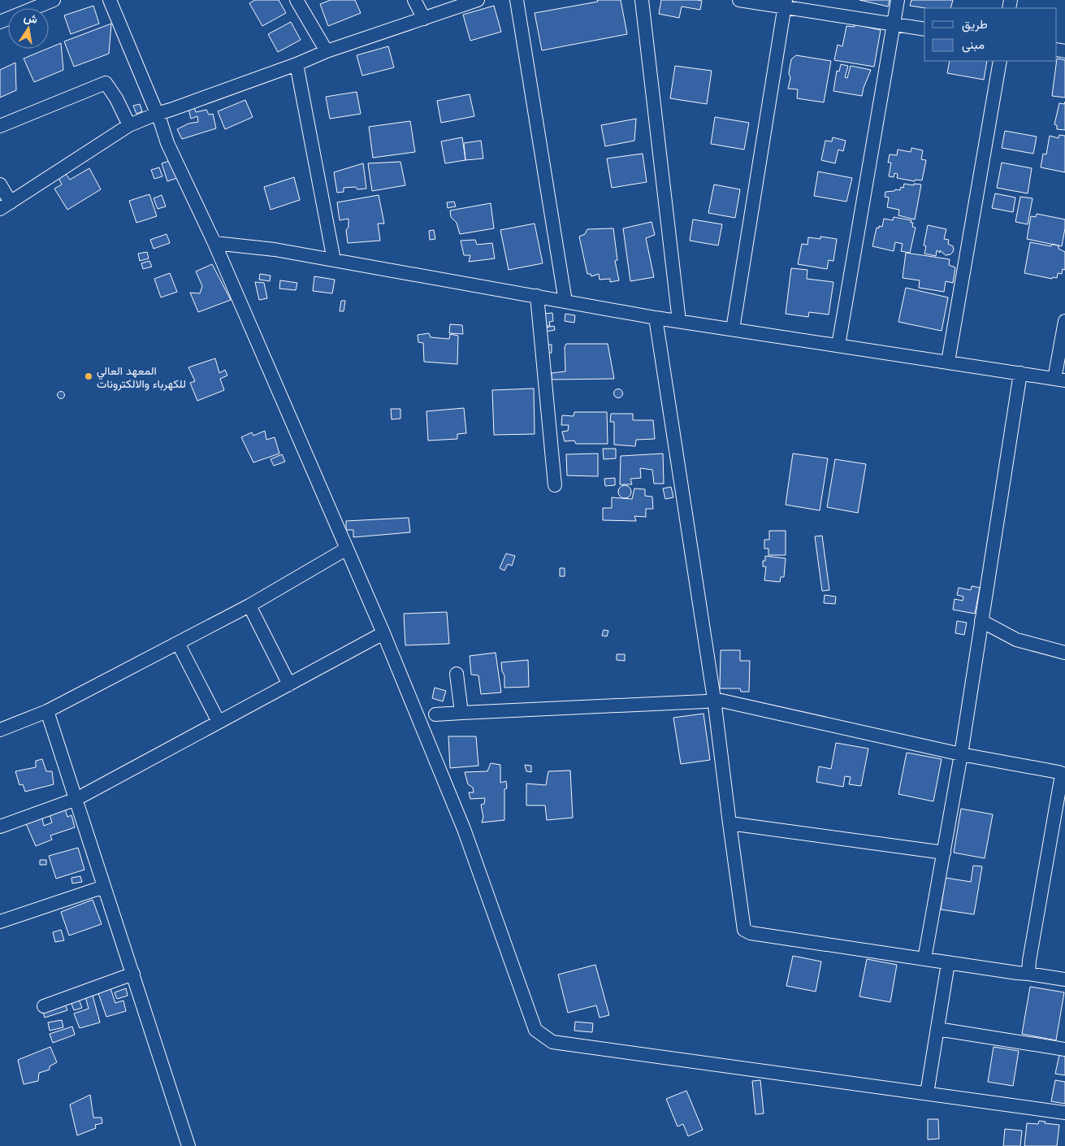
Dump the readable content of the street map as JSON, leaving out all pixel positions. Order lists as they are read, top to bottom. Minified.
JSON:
{"places":["المعهد العالي للكهرباء والالكترونات"],"legend":["طريق","مبنى"],"north":"top"}
